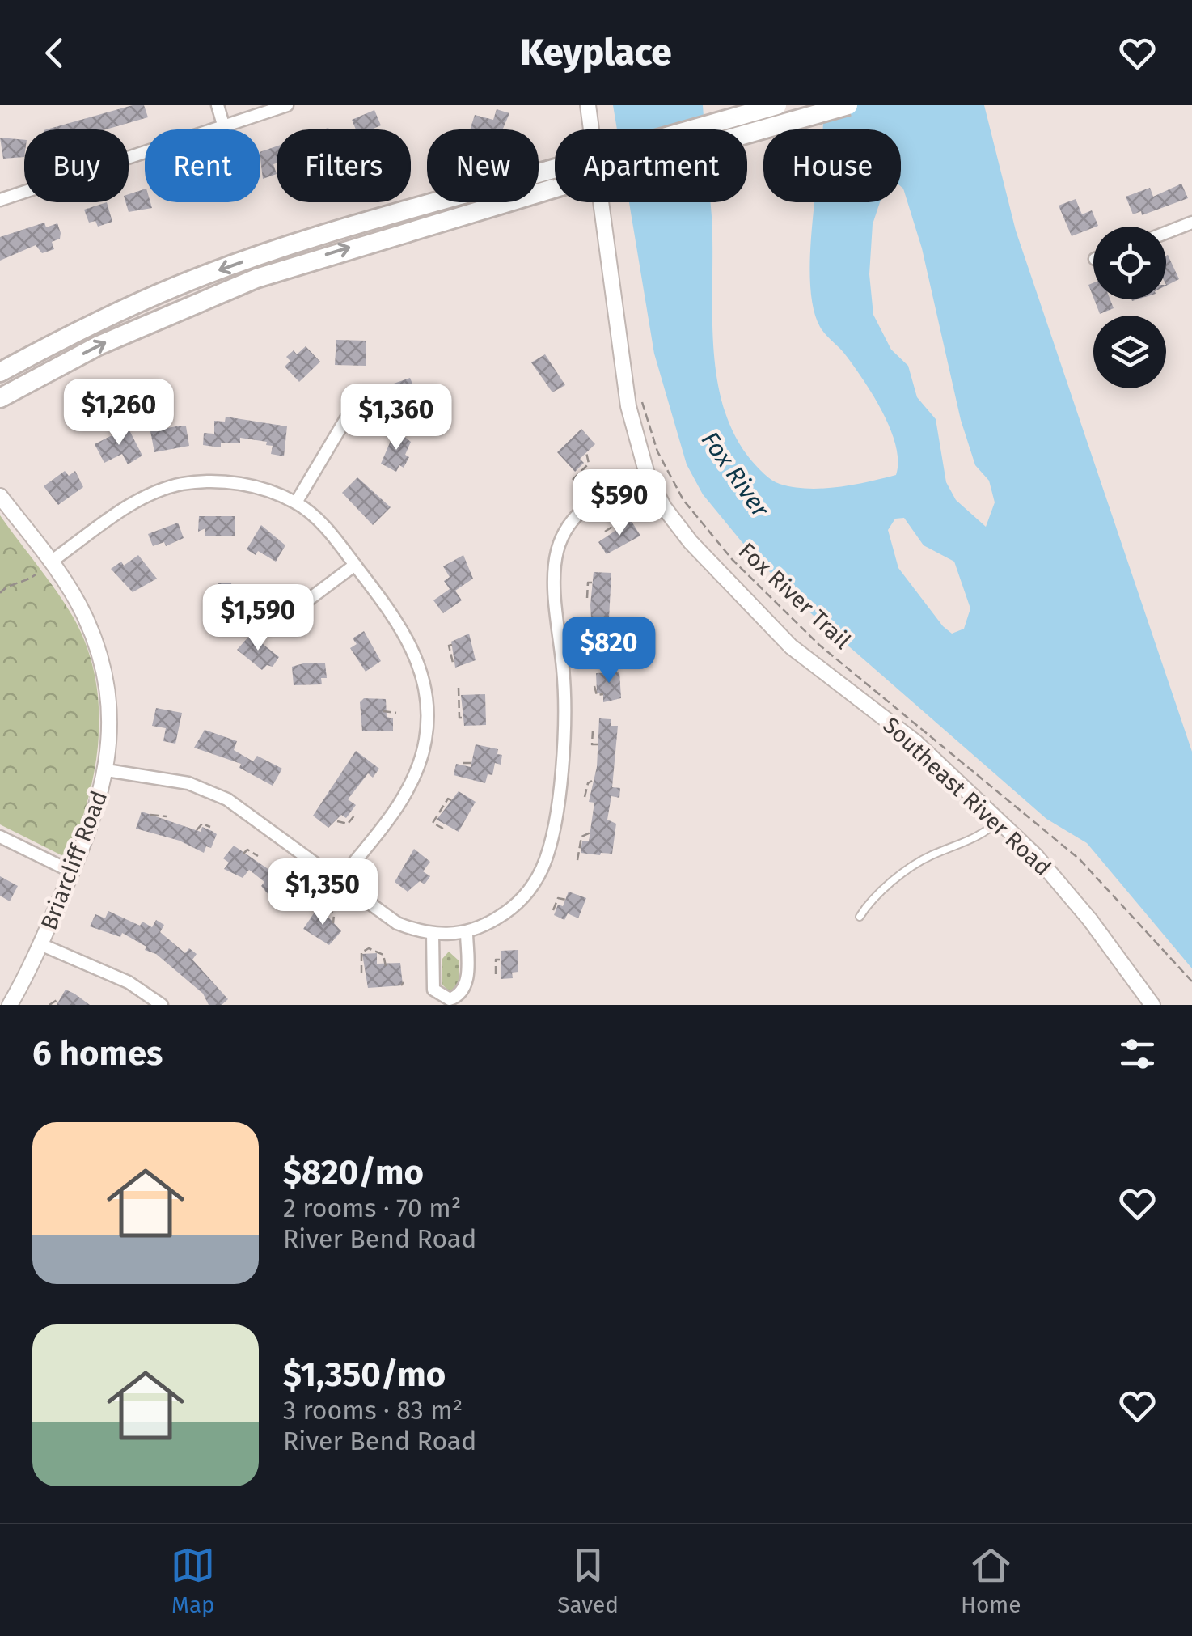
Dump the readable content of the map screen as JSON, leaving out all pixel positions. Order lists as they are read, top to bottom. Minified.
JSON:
{"streets":{"street":["Southeast River Road","Briarcliff Road"],"path":["Fox River Trail"]},"water":["Fox River"],"page":{"header":"Keyplace","chip":["Buy","Rent","Filters","New","Apartment","House"],"price":["$1,260","$1,360","$590","$1,590","$820","$1,350"],"heading":"6 homes","list":[{"name":"$820/mo","note":"2 rooms · 70 m² · River Bend Road"},{"name":"$1,350/mo","note":"3 rooms · 83 m² · River Bend Road"}],"tabs":["Map","Saved","Home"]}}
